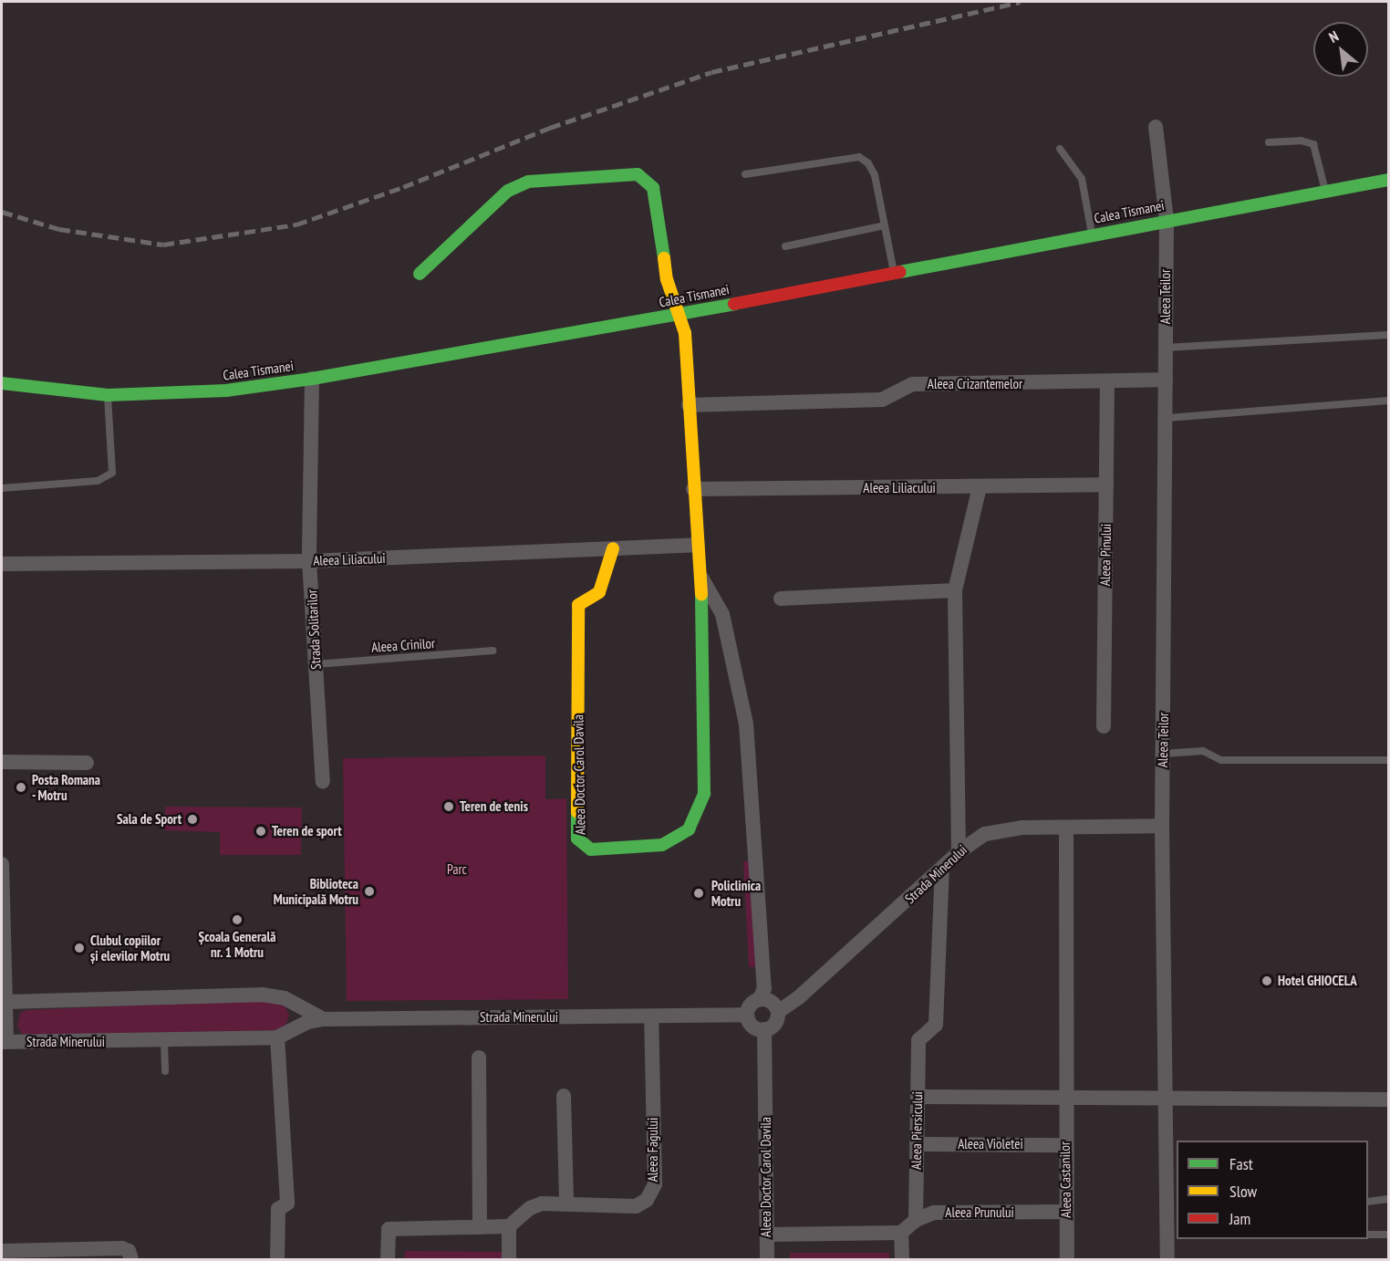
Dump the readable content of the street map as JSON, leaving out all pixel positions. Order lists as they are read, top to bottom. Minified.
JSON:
{"streets":{"main road":["Calea Tismanei","Aleea Doctor Carol Davila"],"street":["Aleea Teilor","Aleea Crizantemelor","Aleea Liliacului","Aleea Pinului","Strada Solitarilor","Strada Minerului","Aleea Piersicului","Aleea Violetei","Aleea Fagului","Aleea Castanilor","Aleea Prunului"],"lane":["Aleea Crinilor"]},"crossings":[["Calea Tismanei","Aleea Teilor"],["Calea Tismanei","Strada Solitarilor"],["Calea Tismanei","Aleea Doctor Carol Davila"],["Aleea Teilor","Aleea Crizantemelor"],["Aleea Teilor","Strada Minerului"],["Aleea Crizantemelor","Aleea Pinului"],["Aleea Crizantemelor","Aleea Doctor Carol Davila"],["Aleea Liliacului","Aleea Pinului"],["Aleea Liliacului","Strada Solitarilor"],["Aleea Liliacului","Aleea Doctor Carol Davila"],["Strada Solitarilor","Aleea Crinilor"],["Aleea Doctor Carol Davila","Strada Minerului"],["Strada Minerului","Aleea Piersicului"],["Strada Minerului","Aleea Fagului"],["Strada Minerului","Aleea Castanilor"],["Aleea Piersicului","Aleea Violetei"],["Aleea Piersicului","Aleea Prunului"],["Aleea Violetei","Aleea Castanilor"],["Aleea Castanilor","Aleea Prunului"]],"parks":["Parc"],"places":["Posta Romana - Motru","Teren de tenis","Sala de Sport","Teren de sport","Biblioteca Municipală Motru","Policlinica Motru","Școala Generală nr. 1 Motru","Clubul copiilor și elevilor Motru","Hotel GHIOCELA"],"legend":["Fast","Slow","Jam"],"north":"top left"}
